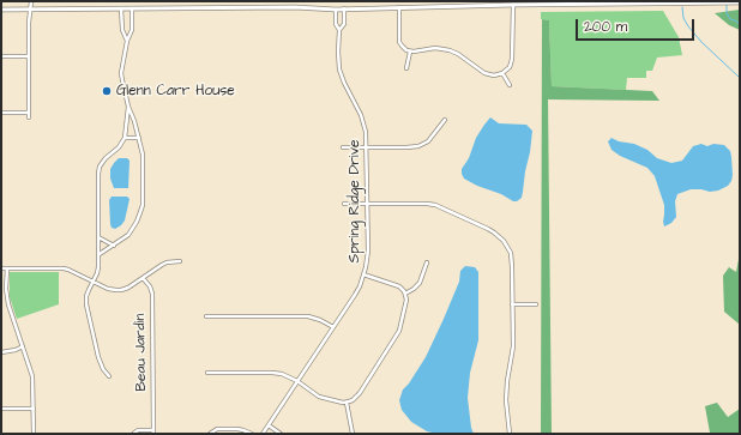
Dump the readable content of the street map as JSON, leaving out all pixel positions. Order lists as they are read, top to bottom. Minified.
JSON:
{"streets":{"street":["Spring Ridge Drive","Beau Jardin"]},"places":["Glenn Carr House"],"scale_bar":"200 m"}
